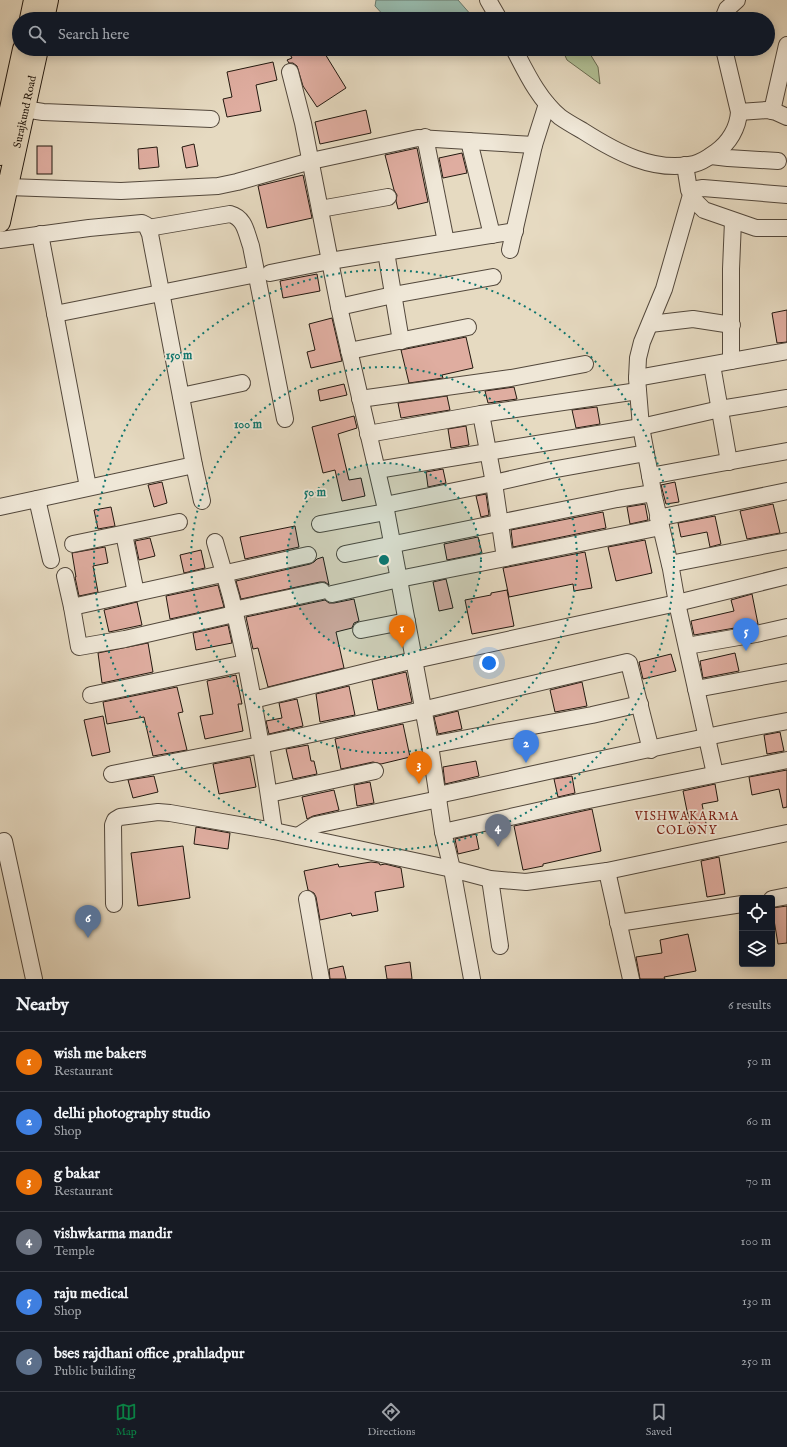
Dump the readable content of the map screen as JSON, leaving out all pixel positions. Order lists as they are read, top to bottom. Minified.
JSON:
{"streets":{"main road":["Surajkund Road"]},"districts":["VISHWAKARMA COLONY"],"page":{"search":"Search here","pins":["1","5","2","3","4","6"],"heading":["Nearby","6 results"],"list":[{"mark":"1","name":"wish me bakers","note":"Restaurant","value":"50 m"},{"mark":"2","name":"delhi photography studio","note":"Shop","value":"60 m"},{"mark":"3","name":"g bakar","note":"Restaurant","value":"70 m"},{"mark":"4","name":"vishwkarma mandir","note":"Temple","value":"100 m"},{"mark":"5","name":"raju medical","note":"Shop","value":"130 m"},{"mark":"6","name":"bses rajdhani office ,prahladpur","note":"Public building","value":"250 m"}],"nav":["Map","Directions","Saved"]},"rings":["150 m","100 m","50 m"]}
